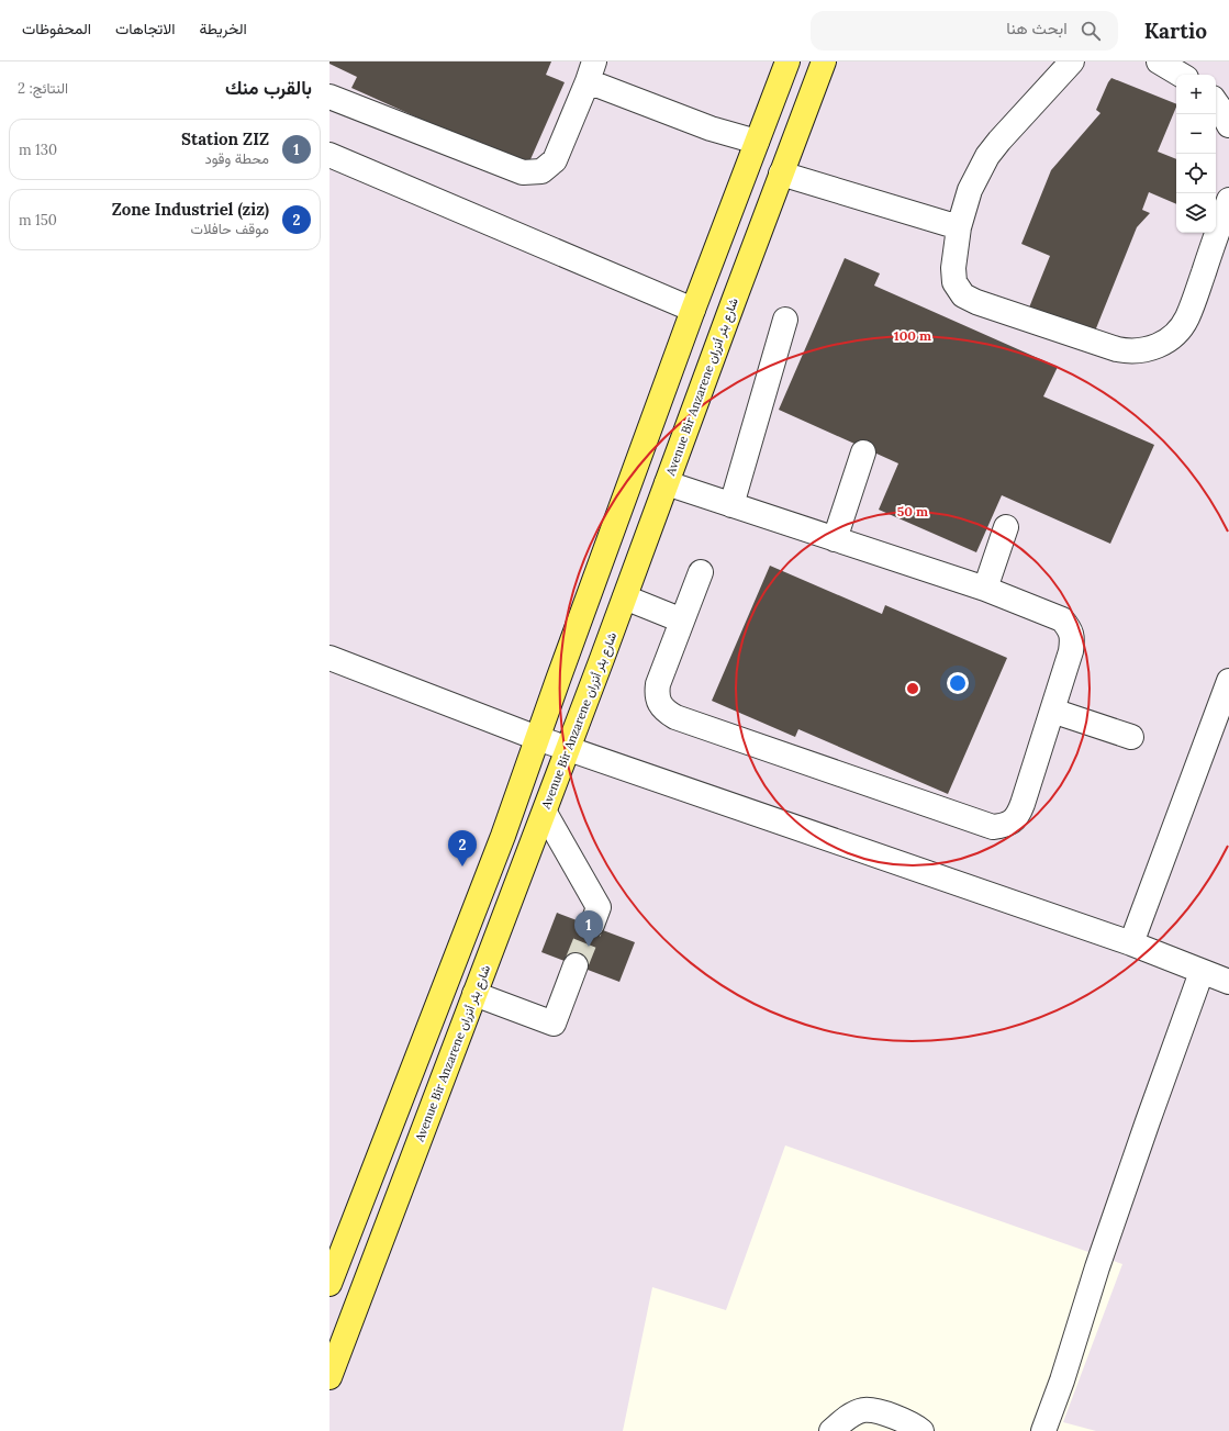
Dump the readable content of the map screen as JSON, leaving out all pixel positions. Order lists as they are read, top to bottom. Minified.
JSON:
{"streets":{"main road":["Avenue Bir Anzarene شارع بئر أنزران"]},"page":{"header":"Kartio","search":"ابحث هنا","nav":["الخريطة","الاتجاهات","المحفوظات"],"heading":["بالقرب منك","النتائج: 2"],"map_buttons":["+","−"],"list":[{"mark":"1","name":"Station ZIZ","note":"محطة وقود","value":"130 m"},{"mark":"2","name":"Zone Industriel (ziz)","note":"موقف حافلات","value":"150 m"}],"pins":["2","1"]},"rings":["100 m","50 m"]}
